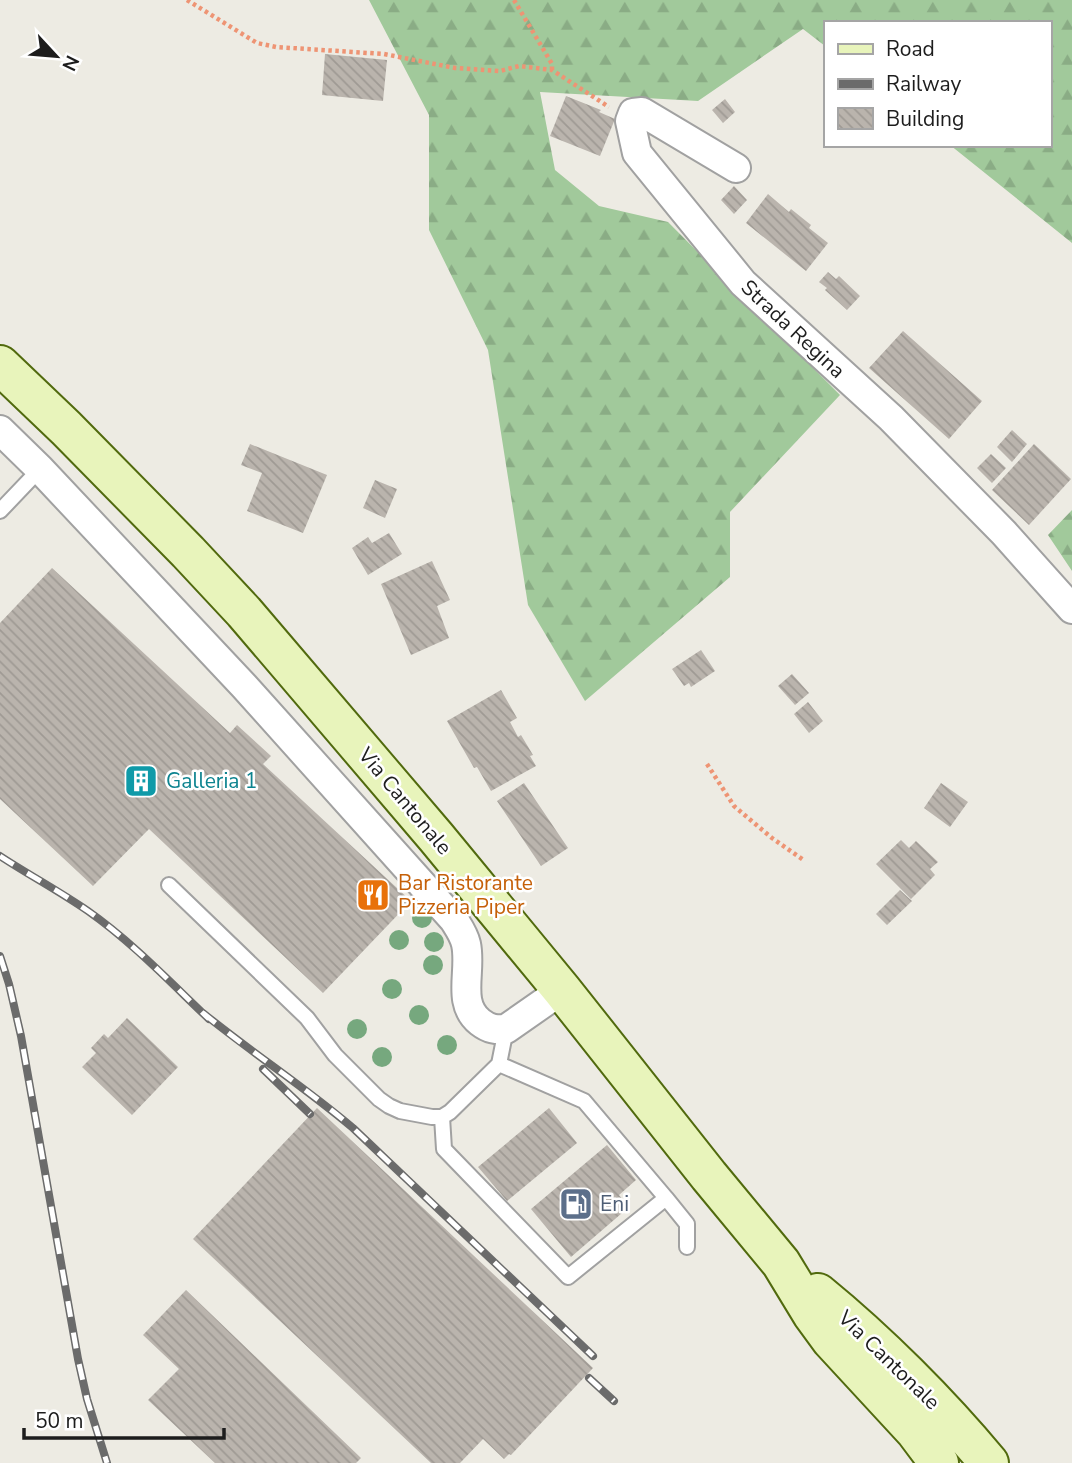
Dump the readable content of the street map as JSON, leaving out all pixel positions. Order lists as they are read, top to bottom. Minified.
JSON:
{"streets":{"main road":["Via Cantonale"],"street":["Strada Regina"]},"places":{"building":["Galleria 1"],"restaurant":["Bar Ristorante Pizzeria Piper"],"fuel station":["Eni"]},"legend":["Road","Railway","Building"],"scale_bar":"50 m","north":"bottom right"}
